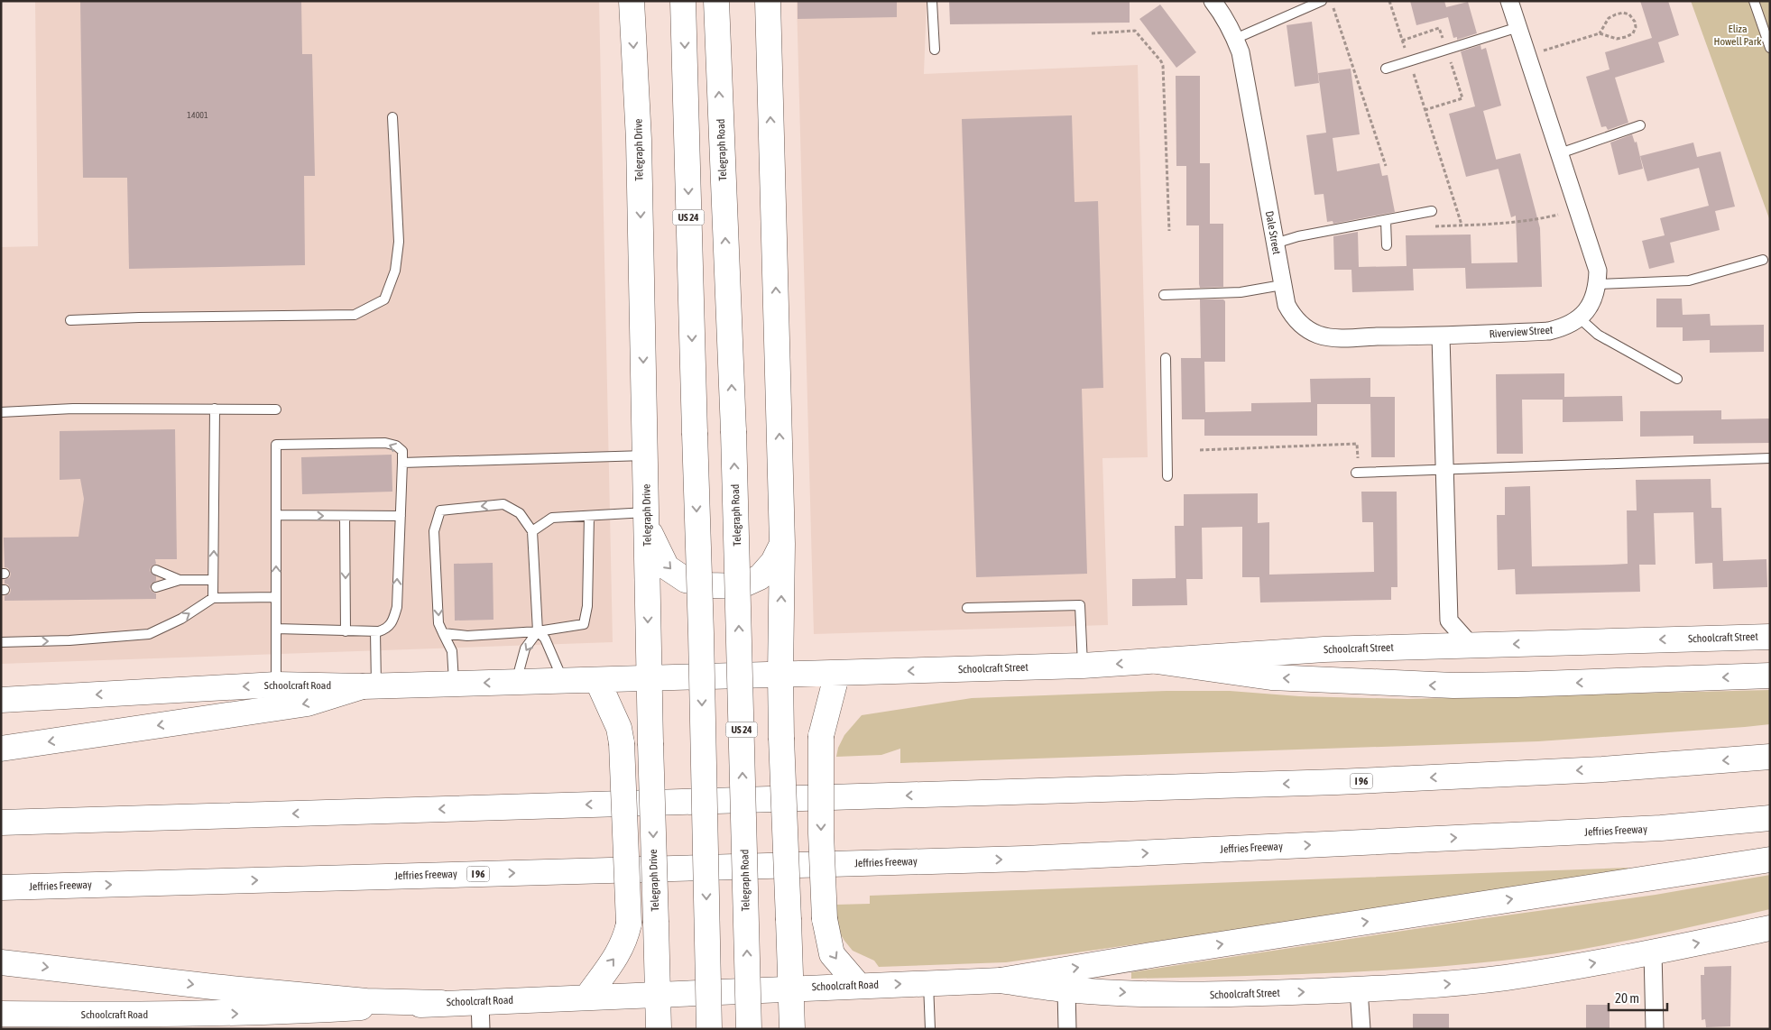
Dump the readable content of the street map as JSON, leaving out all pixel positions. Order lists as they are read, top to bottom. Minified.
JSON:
{"streets":{"main road":["Telegraph Drive","Telegraph Road","US 24","Schoolcraft Street","Schoolcraft Road","I 96","Jeffries Freeway"],"street":["Dale Street","Riverview Street"]},"crossings":[["Telegraph Drive","Schoolcraft Road"],["Dale Street","Riverview Street"],["Schoolcraft Street","Schoolcraft Road"]],"parks":["Eliza Howell Park"],"house_numbers":["14001"],"scale_bar":"20 m"}
